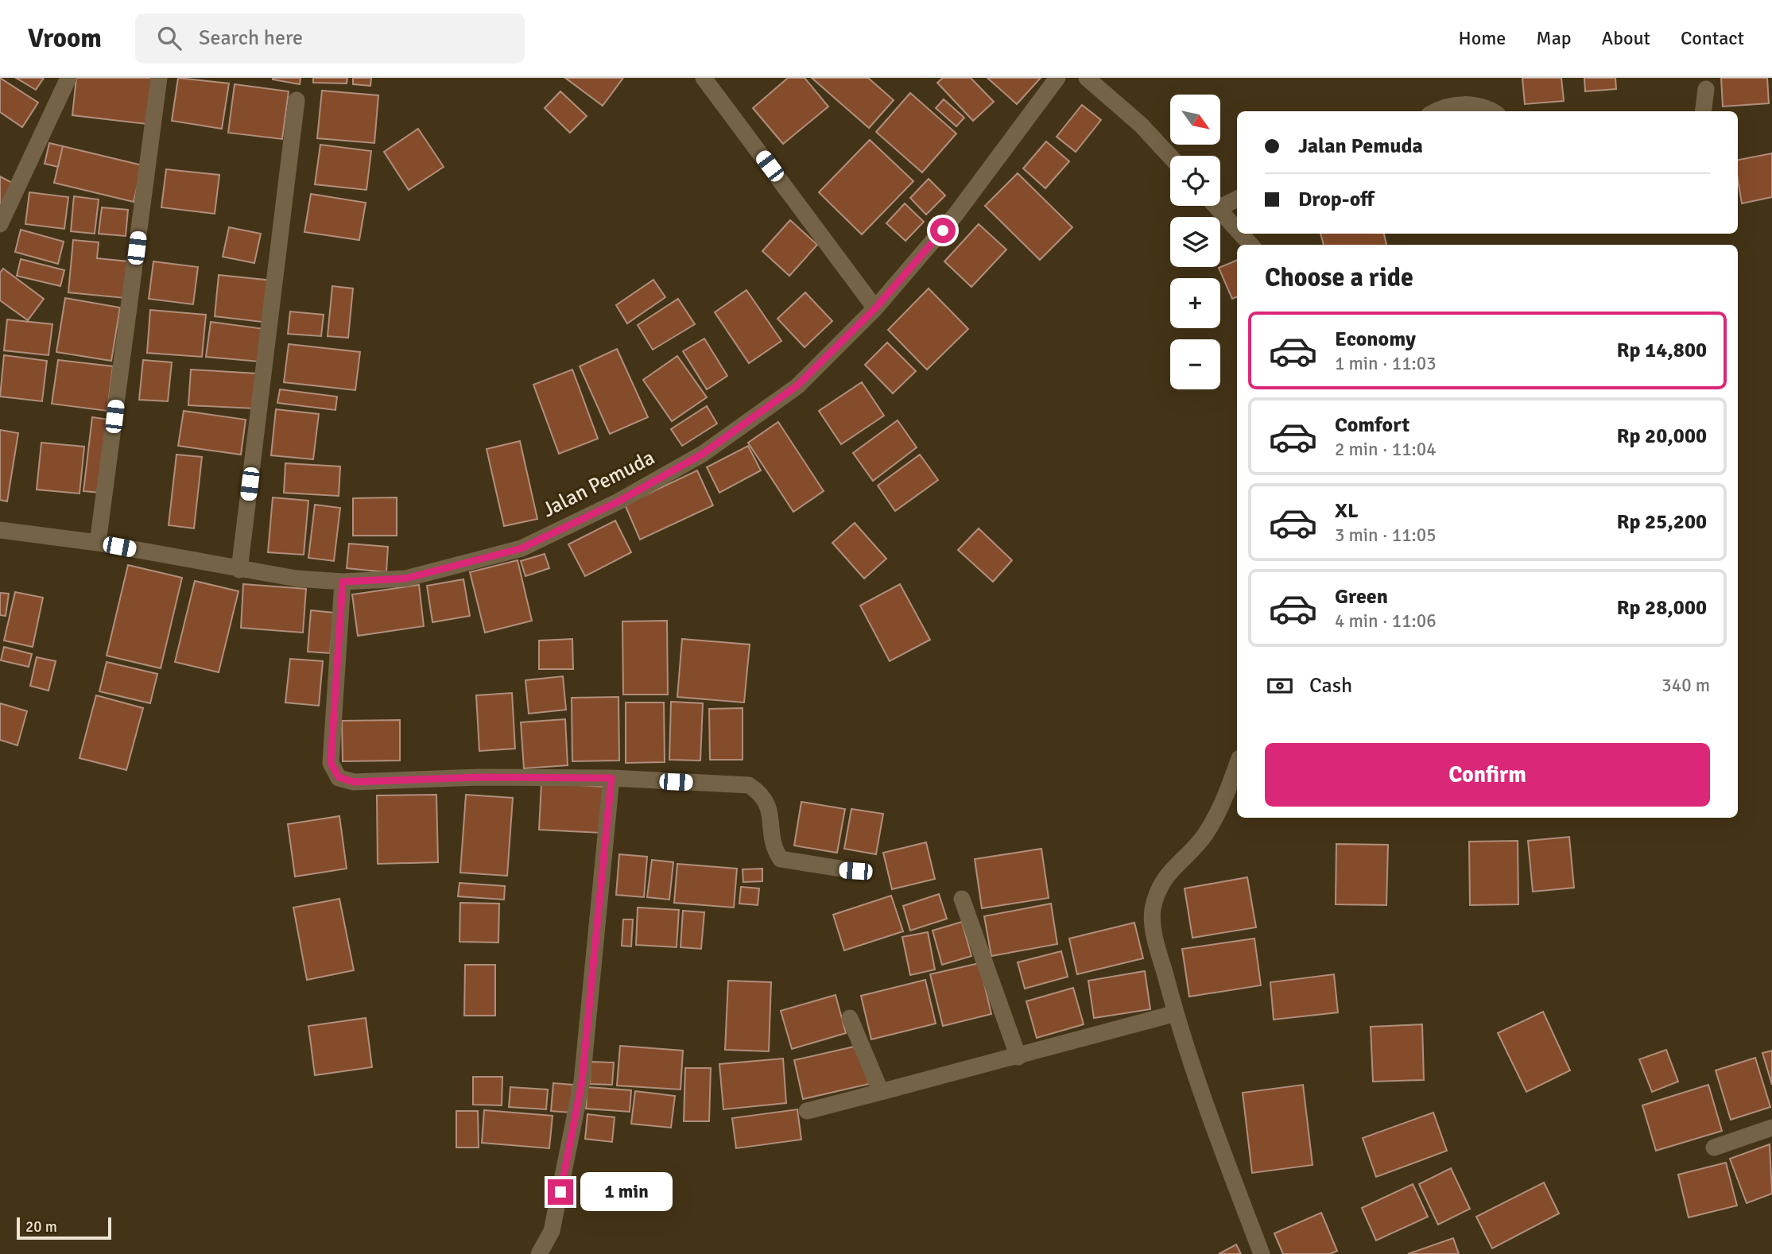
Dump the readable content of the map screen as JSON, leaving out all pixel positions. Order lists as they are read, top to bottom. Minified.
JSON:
{"streets":{"street":["Jalan Pemuda"]},"scale_bar":"20 m","north":"bottom right","page":{"header":"Vroom","search":"Search here","nav":["Home","Map","About","Contact"],"map_buttons":["+","−"],"banner":["Jalan Pemuda","Drop-off"],"heading":"Choose a ride","list":[{"name":"Economy","note":"1 min · 11:03","value":"Rp 14,800"},{"name":"Comfort","note":"2 min · 11:04","value":"Rp 20,000"},{"name":"XL","note":"3 min · 11:05","value":"Rp 25,200"},{"name":"Green","note":"4 min · 11:06","value":"Rp 28,000"}],"pay":["Cash","340 m"],"buttons":"Confirm","bubble":"1 min","scale":"20 m"}}
